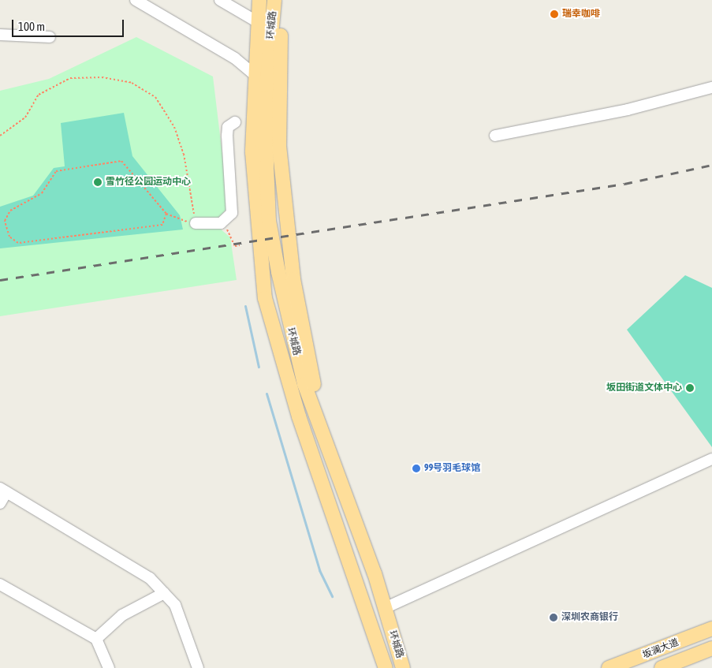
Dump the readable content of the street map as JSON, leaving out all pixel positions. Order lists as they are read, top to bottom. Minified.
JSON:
{"streets":{"main road":["环城路","坂澜大道"]},"places":["瑞幸咖啡","雪竹径公园运动中心","坂田街道文体中心","99号羽毛球馆","深圳农商银行"],"scale_bar":"100 m"}
